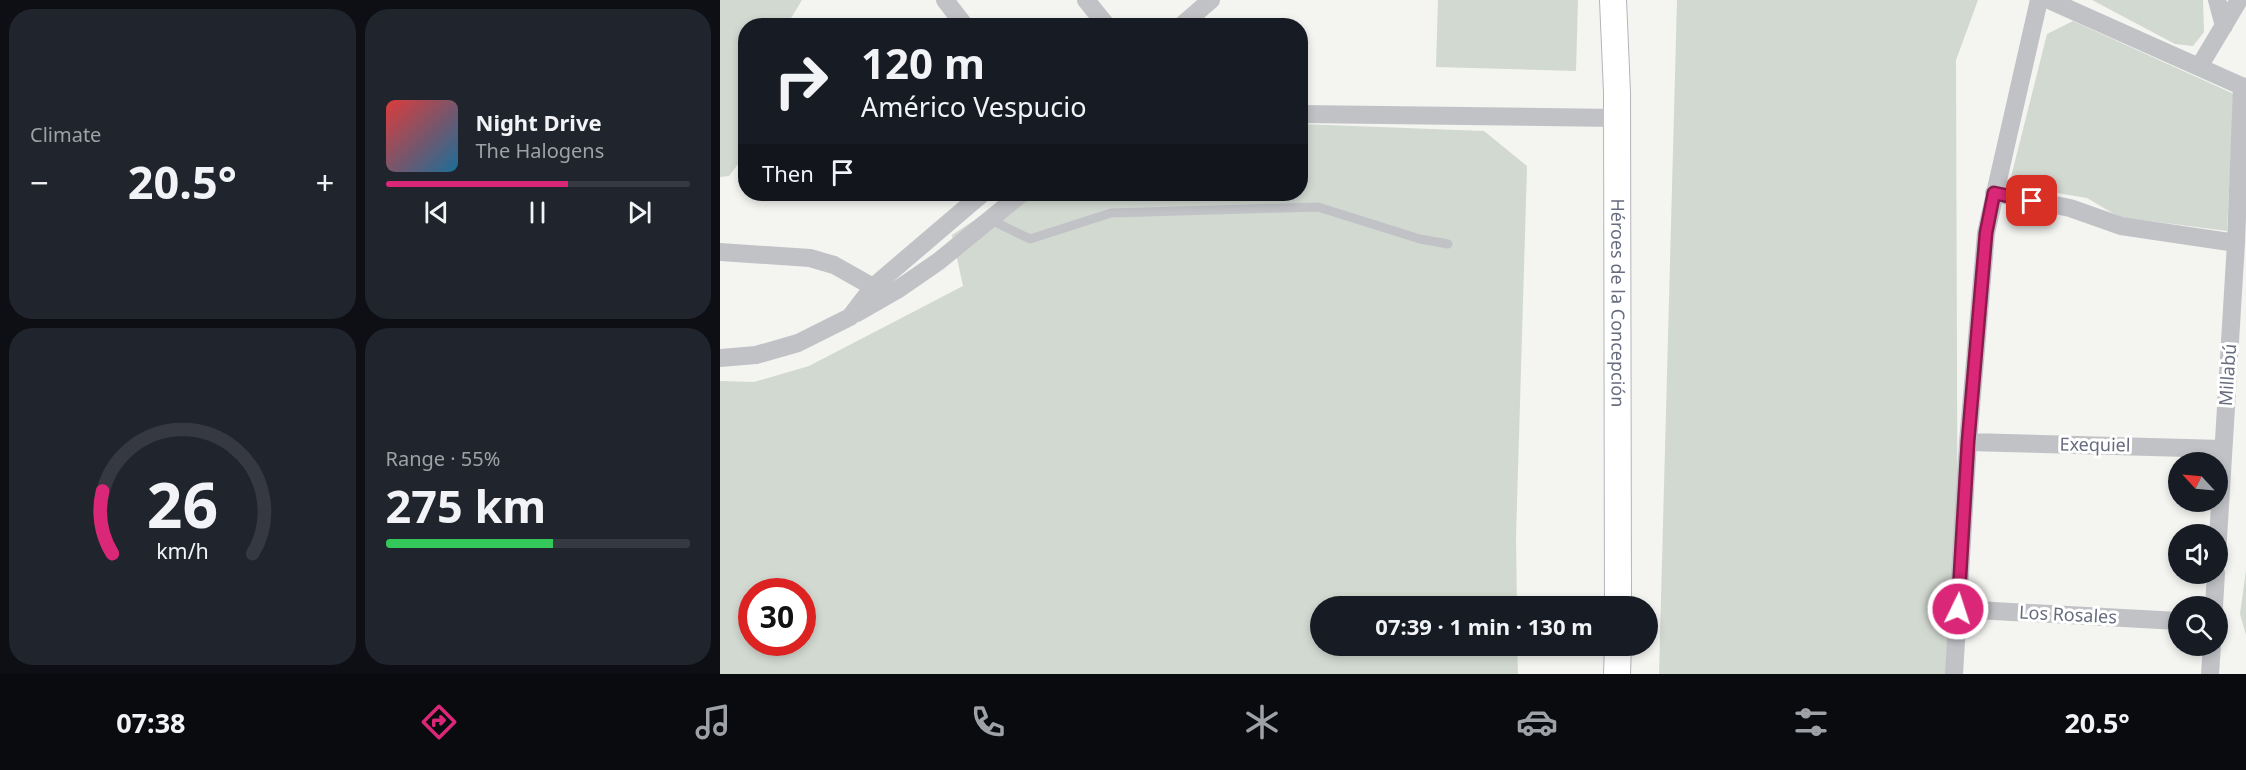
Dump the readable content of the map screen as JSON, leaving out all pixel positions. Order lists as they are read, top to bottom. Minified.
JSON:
{"streets":{"street":["Héroes de la Concepción","Millabú","Exequiel","Los Rosales"]},"crossings":[["Millabú","Exequiel"]],"north":"top left","page":{"tile":["Climate",["Range · 55%","275 km"]],"turn":["120 m","Américo Vespucio"],"song":["Night Drive","The Halogens"],"then":"Then","heat":["−","20.5°","+"],"limit":"30","trip":"07:39 · 1 min · 130 m","tabs":["07:38","20.5°"],"gauge":["26","km/h"]}}
